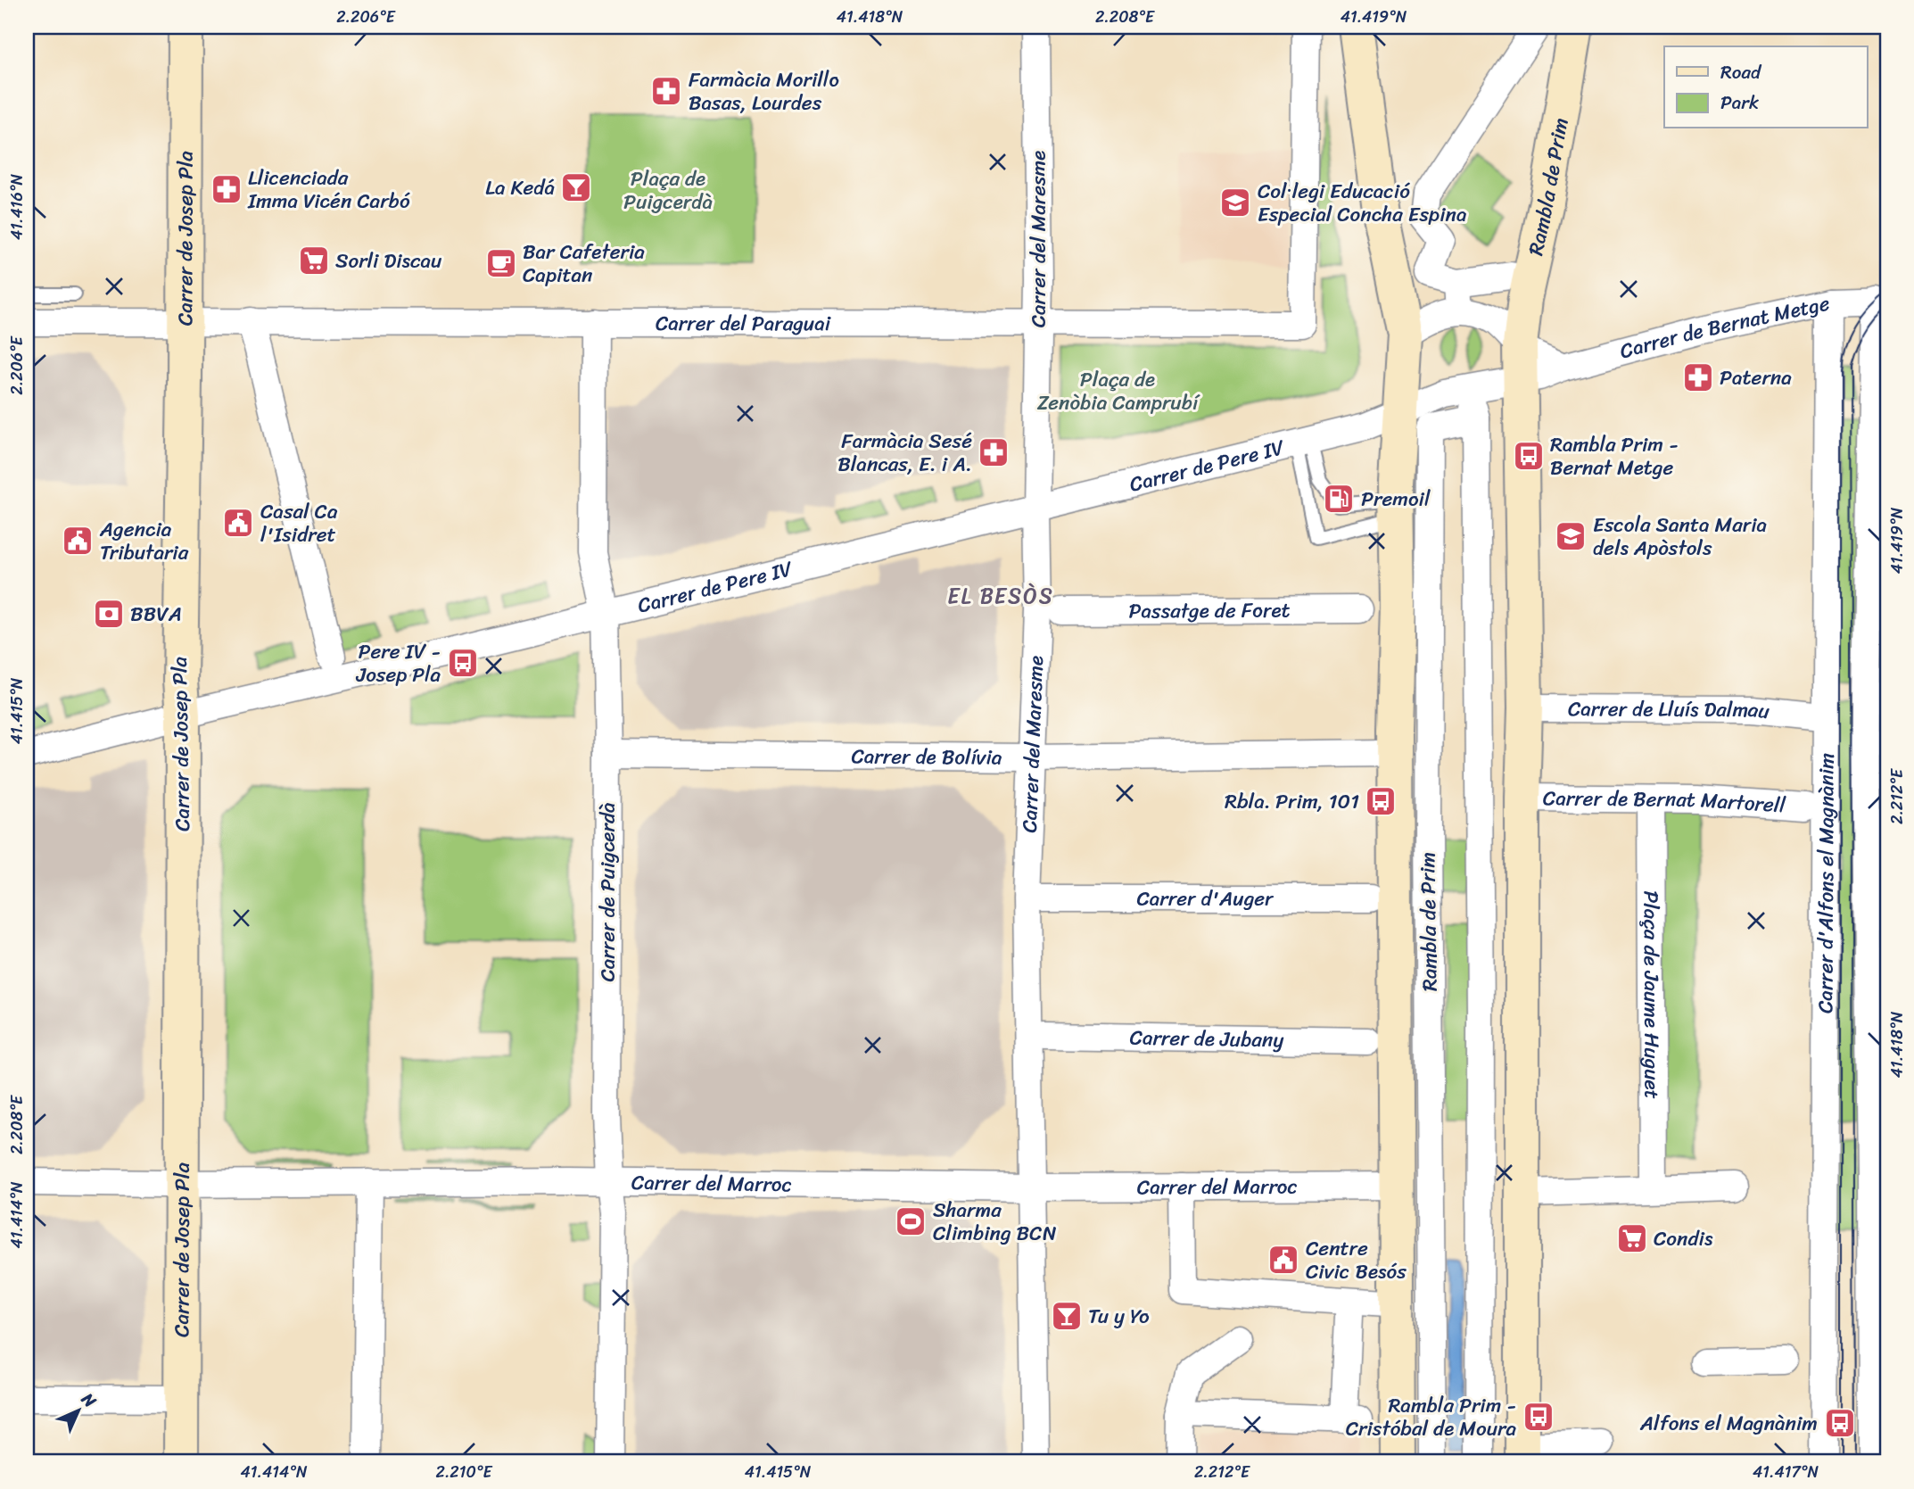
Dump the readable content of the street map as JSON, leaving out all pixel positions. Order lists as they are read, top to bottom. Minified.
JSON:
{"streets":{"main road":["Rambla de Prim","Carrer de Josep Pla"],"street":["Carrer del Maresme","Carrer del Paraguai","Carrer de Bernat Metge","Carrer de Pere IV","Passatge de Foret","Carrer de Lluís Dalmau","Carrer de Bolívia","Carrer de Bernat Martorell","Carrer d'Alfons el Magnànim","Carrer de Puigcerdà","Carrer d'Auger","Plaça de Jaume Huguet","Carrer de Jubany","Carrer del Marroc"]},"crossings":[["Rambla de Prim","Carrer de Bernat Metge"],["Rambla de Prim","Carrer de Pere IV"],["Rambla de Prim","Carrer de Lluís Dalmau"],["Rambla de Prim","Carrer de Bolívia"],["Rambla de Prim","Carrer de Bernat Martorell"],["Rambla de Prim","Carrer del Marroc"],["Carrer de Josep Pla","Carrer del Paraguai"],["Carrer de Josep Pla","Carrer de Pere IV"],["Carrer de Josep Pla","Carrer del Marroc"],["Carrer del Maresme","Carrer del Paraguai"],["Carrer del Maresme","Carrer de Pere IV"],["Carrer del Maresme","Carrer de Bolívia"],["Carrer del Maresme","Carrer del Marroc"],["Carrer del Paraguai","Carrer de Puigcerdà"],["Carrer de Bernat Metge","Carrer d'Alfons el Magnànim"],["Carrer de Pere IV","Carrer de Puigcerdà"],["Carrer de Bolívia","Carrer de Puigcerdà"],["Carrer de Bernat Martorell","Plaça de Jaume Huguet"],["Carrer de Puigcerdà","Carrer del Marroc"]],"districts":["EL BESÒS"],"parks":["Plaça de Puigcerdà","Plaça de Zenòbia Camprubí"],"places":{"pharmacy":["Farmàcia Morillo Basas, Lourdes","Llicenciada Imma Vicén Carbó","Paterna","Farmàcia Sesé Blancas, E. i A."],"bar":["La Kedá","Tu y Yo"],"school or university":["Col·legi Educació Especial Concha Espina","Escola Santa Maria dels Apòstols"],"supermarket":["Sorli Discau","Condis"],"cafe":["Bar Cafeteria Capitan"],"bus stop":["Rambla Prim - Bernat Metge","Pere IV - Josep Pla","Rbla. Prim, 101","Rambla Prim - Cristóbal de Moura","Alfons el Magnànim"],"fuel station":["Premoil"],"public building":["Casal Ca l'Isidret","Agencia Tributaria","Centre Civic Besós"],"bank":["BBVA"],"sports":["Sharma Climbing BCN"]},"legend":["Road","Park"],"north":"top right","coordinates":["2.206°E","41.418°N","2.208°E","41.419°N","41.416°N","41.415°N","2.212°E","41.414°N","2.210°E","41.417°N"]}
